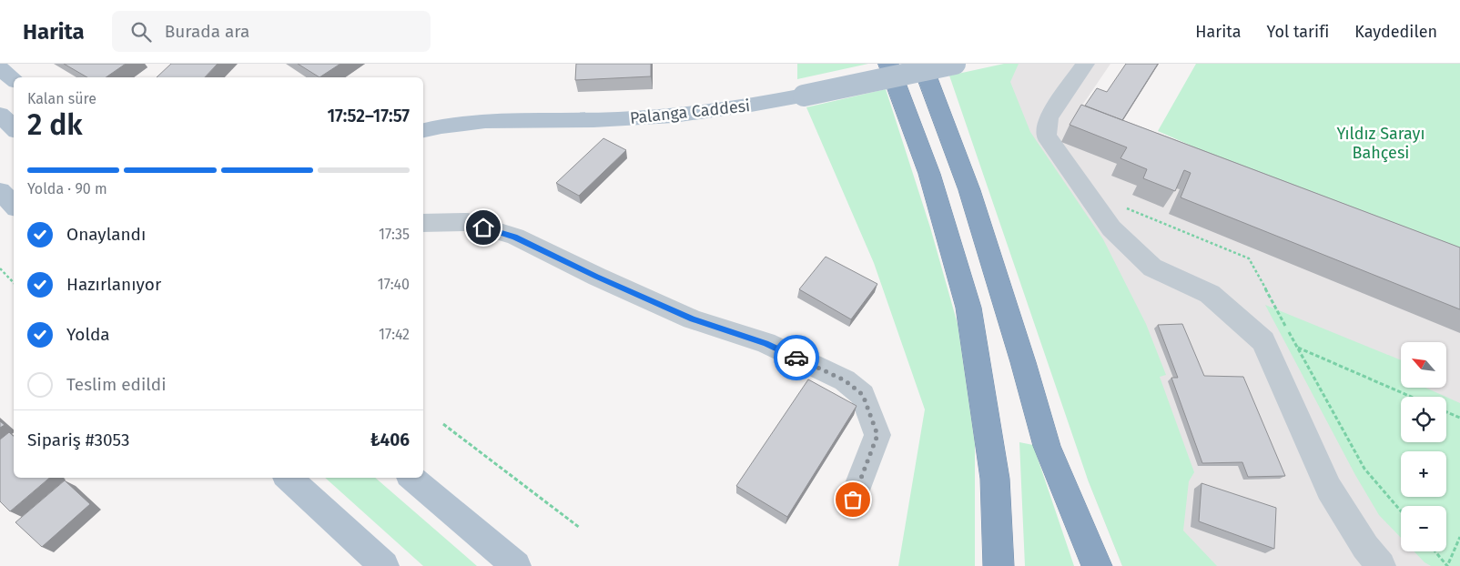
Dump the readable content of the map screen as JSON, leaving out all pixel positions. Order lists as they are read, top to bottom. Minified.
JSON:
{"streets":{"main road":["Palanga Caddesi"]},"parks":["Yıldız Sarayı Bahçesi"],"north":"top left","page":{"header":"Harita","search":"Burada ara","nav":["Harita","Yol tarifi","Kaydedilen"],"heading":["2 dk","Kalan süre","17:52–17:57"],"panel":["Sipariş #3053","₺406"],"bar":"Yolda · 90 m","list":[["Onaylandı","17:35"],["Hazırlanıyor","17:40"],["Yolda","17:42"],"Teslim edildi"],"map_buttons":["+","−"]}}
